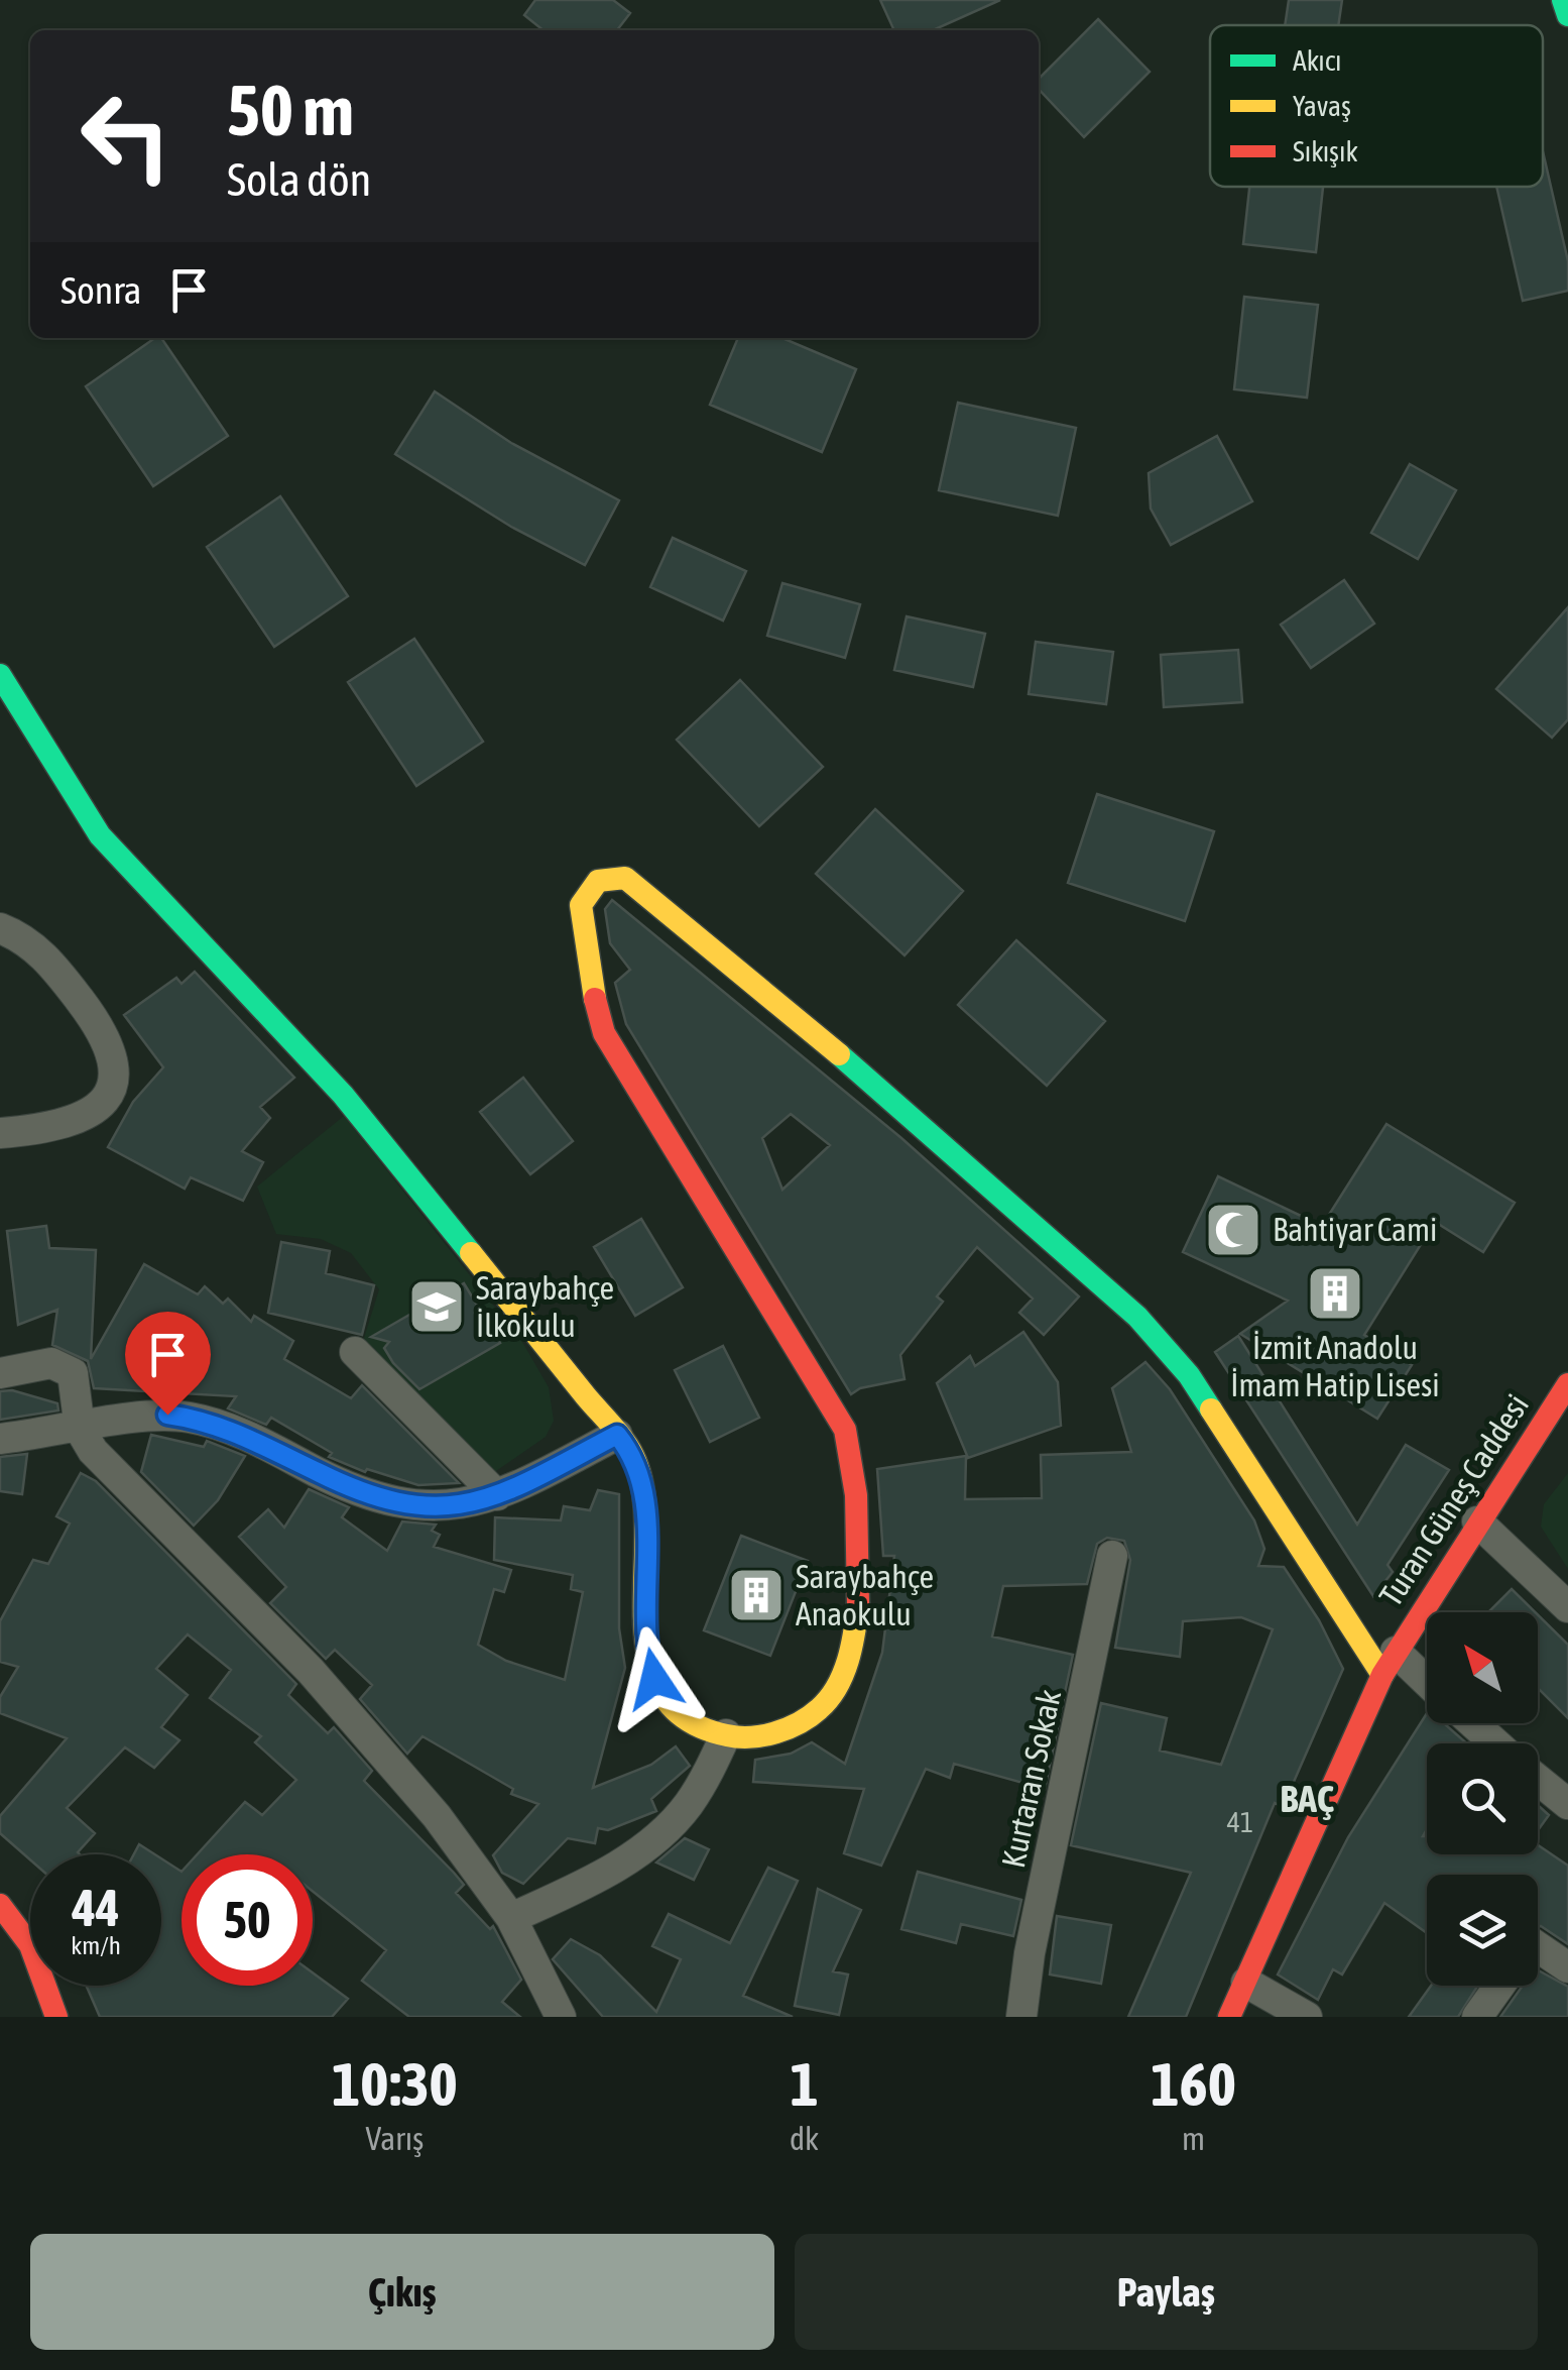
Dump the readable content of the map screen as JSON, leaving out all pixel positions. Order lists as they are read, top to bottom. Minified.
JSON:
{"streets":{"main road":["Turan Güneş Caddesi"],"street":["Kurtaran Sokak"]},"districts":["BAÇ"],"places":{"mosque":["Bahtiyar Cami"],"building":["İzmit Anadolu İmam Hatip Lisesi","Saraybahçe Anaokulu"],"school or university":["Saraybahçe İlkokulu"]},"house_numbers":["41"],"legend":["Akıcı","Yavaş","Sıkışık"],"north":"top left","page":{"turn":["50 m","Sola dön"],"then":"Sonra","speed":"44 km/h","limit":"50","eta":["10:30","Varış","1","dk","160","m"],"buttons":["Çıkış","Paylaş"]}}
